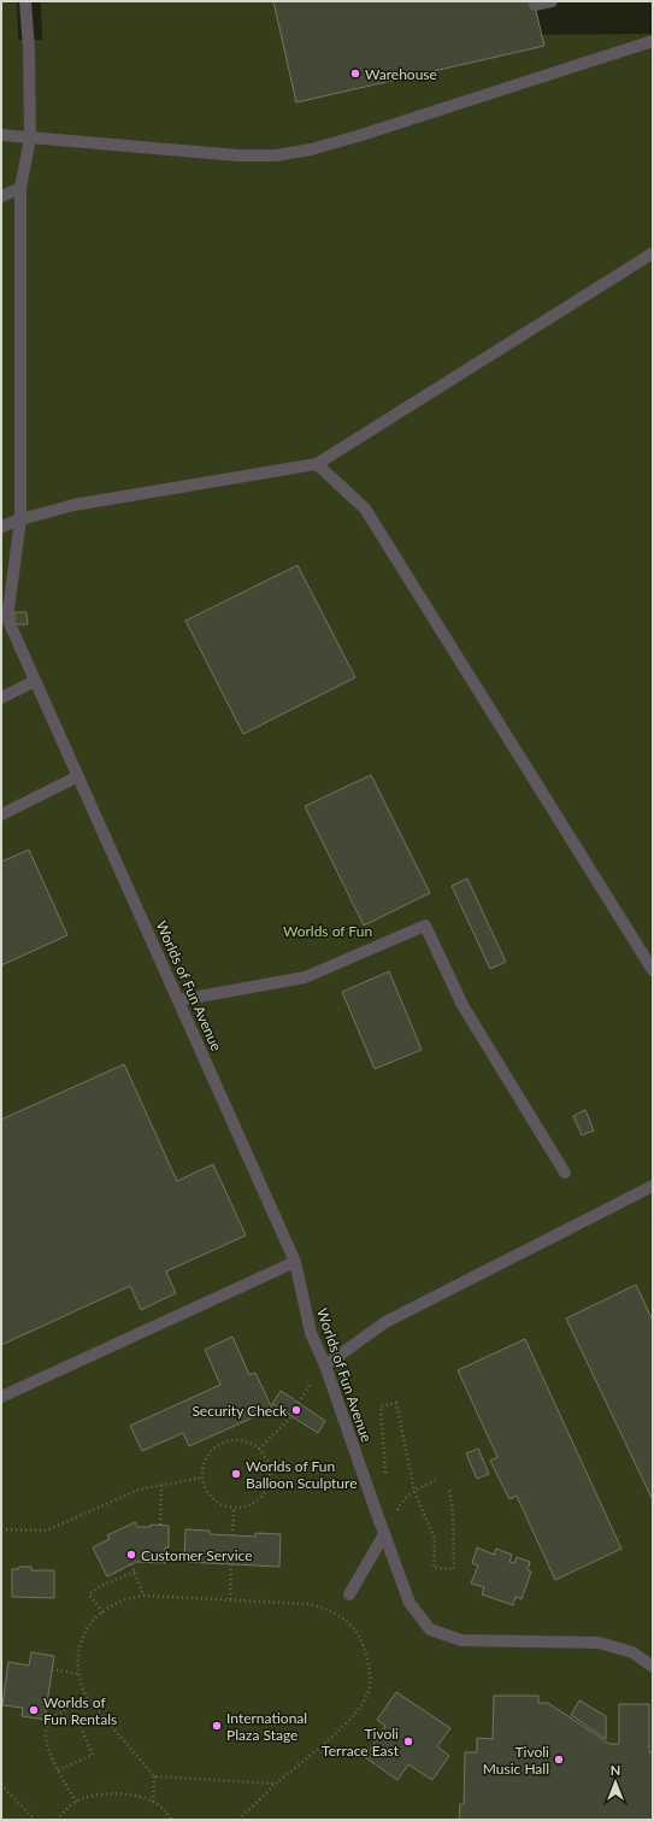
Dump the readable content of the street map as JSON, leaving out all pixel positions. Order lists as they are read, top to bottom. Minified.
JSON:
{"streets":{"street":["Worlds of Fun Avenue"]},"parks":["Worlds of Fun"],"places":["Warehouse","Security Check","Worlds of Fun Balloon Sculpture","Customer Service","Worlds of Fun Rentals","International Plaza Stage","Tivoli Terrace East","Tivoli Music Hall"],"north":"top"}
